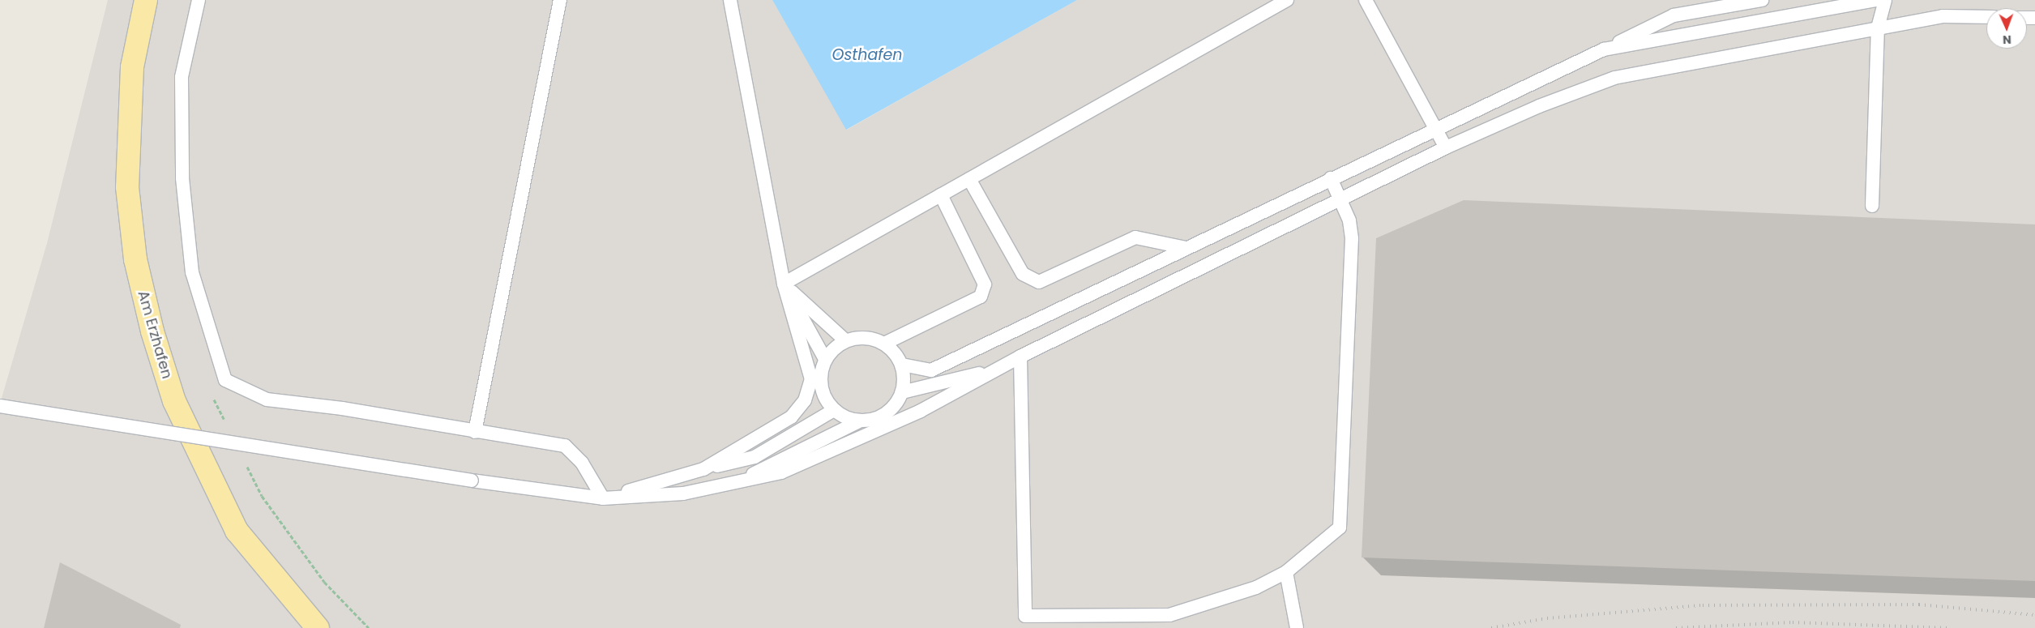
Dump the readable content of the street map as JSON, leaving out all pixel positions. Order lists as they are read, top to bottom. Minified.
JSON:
{"streets":{"main road":["Am Erzhafen"]},"water":["Osthafen"],"north":"bottom"}
